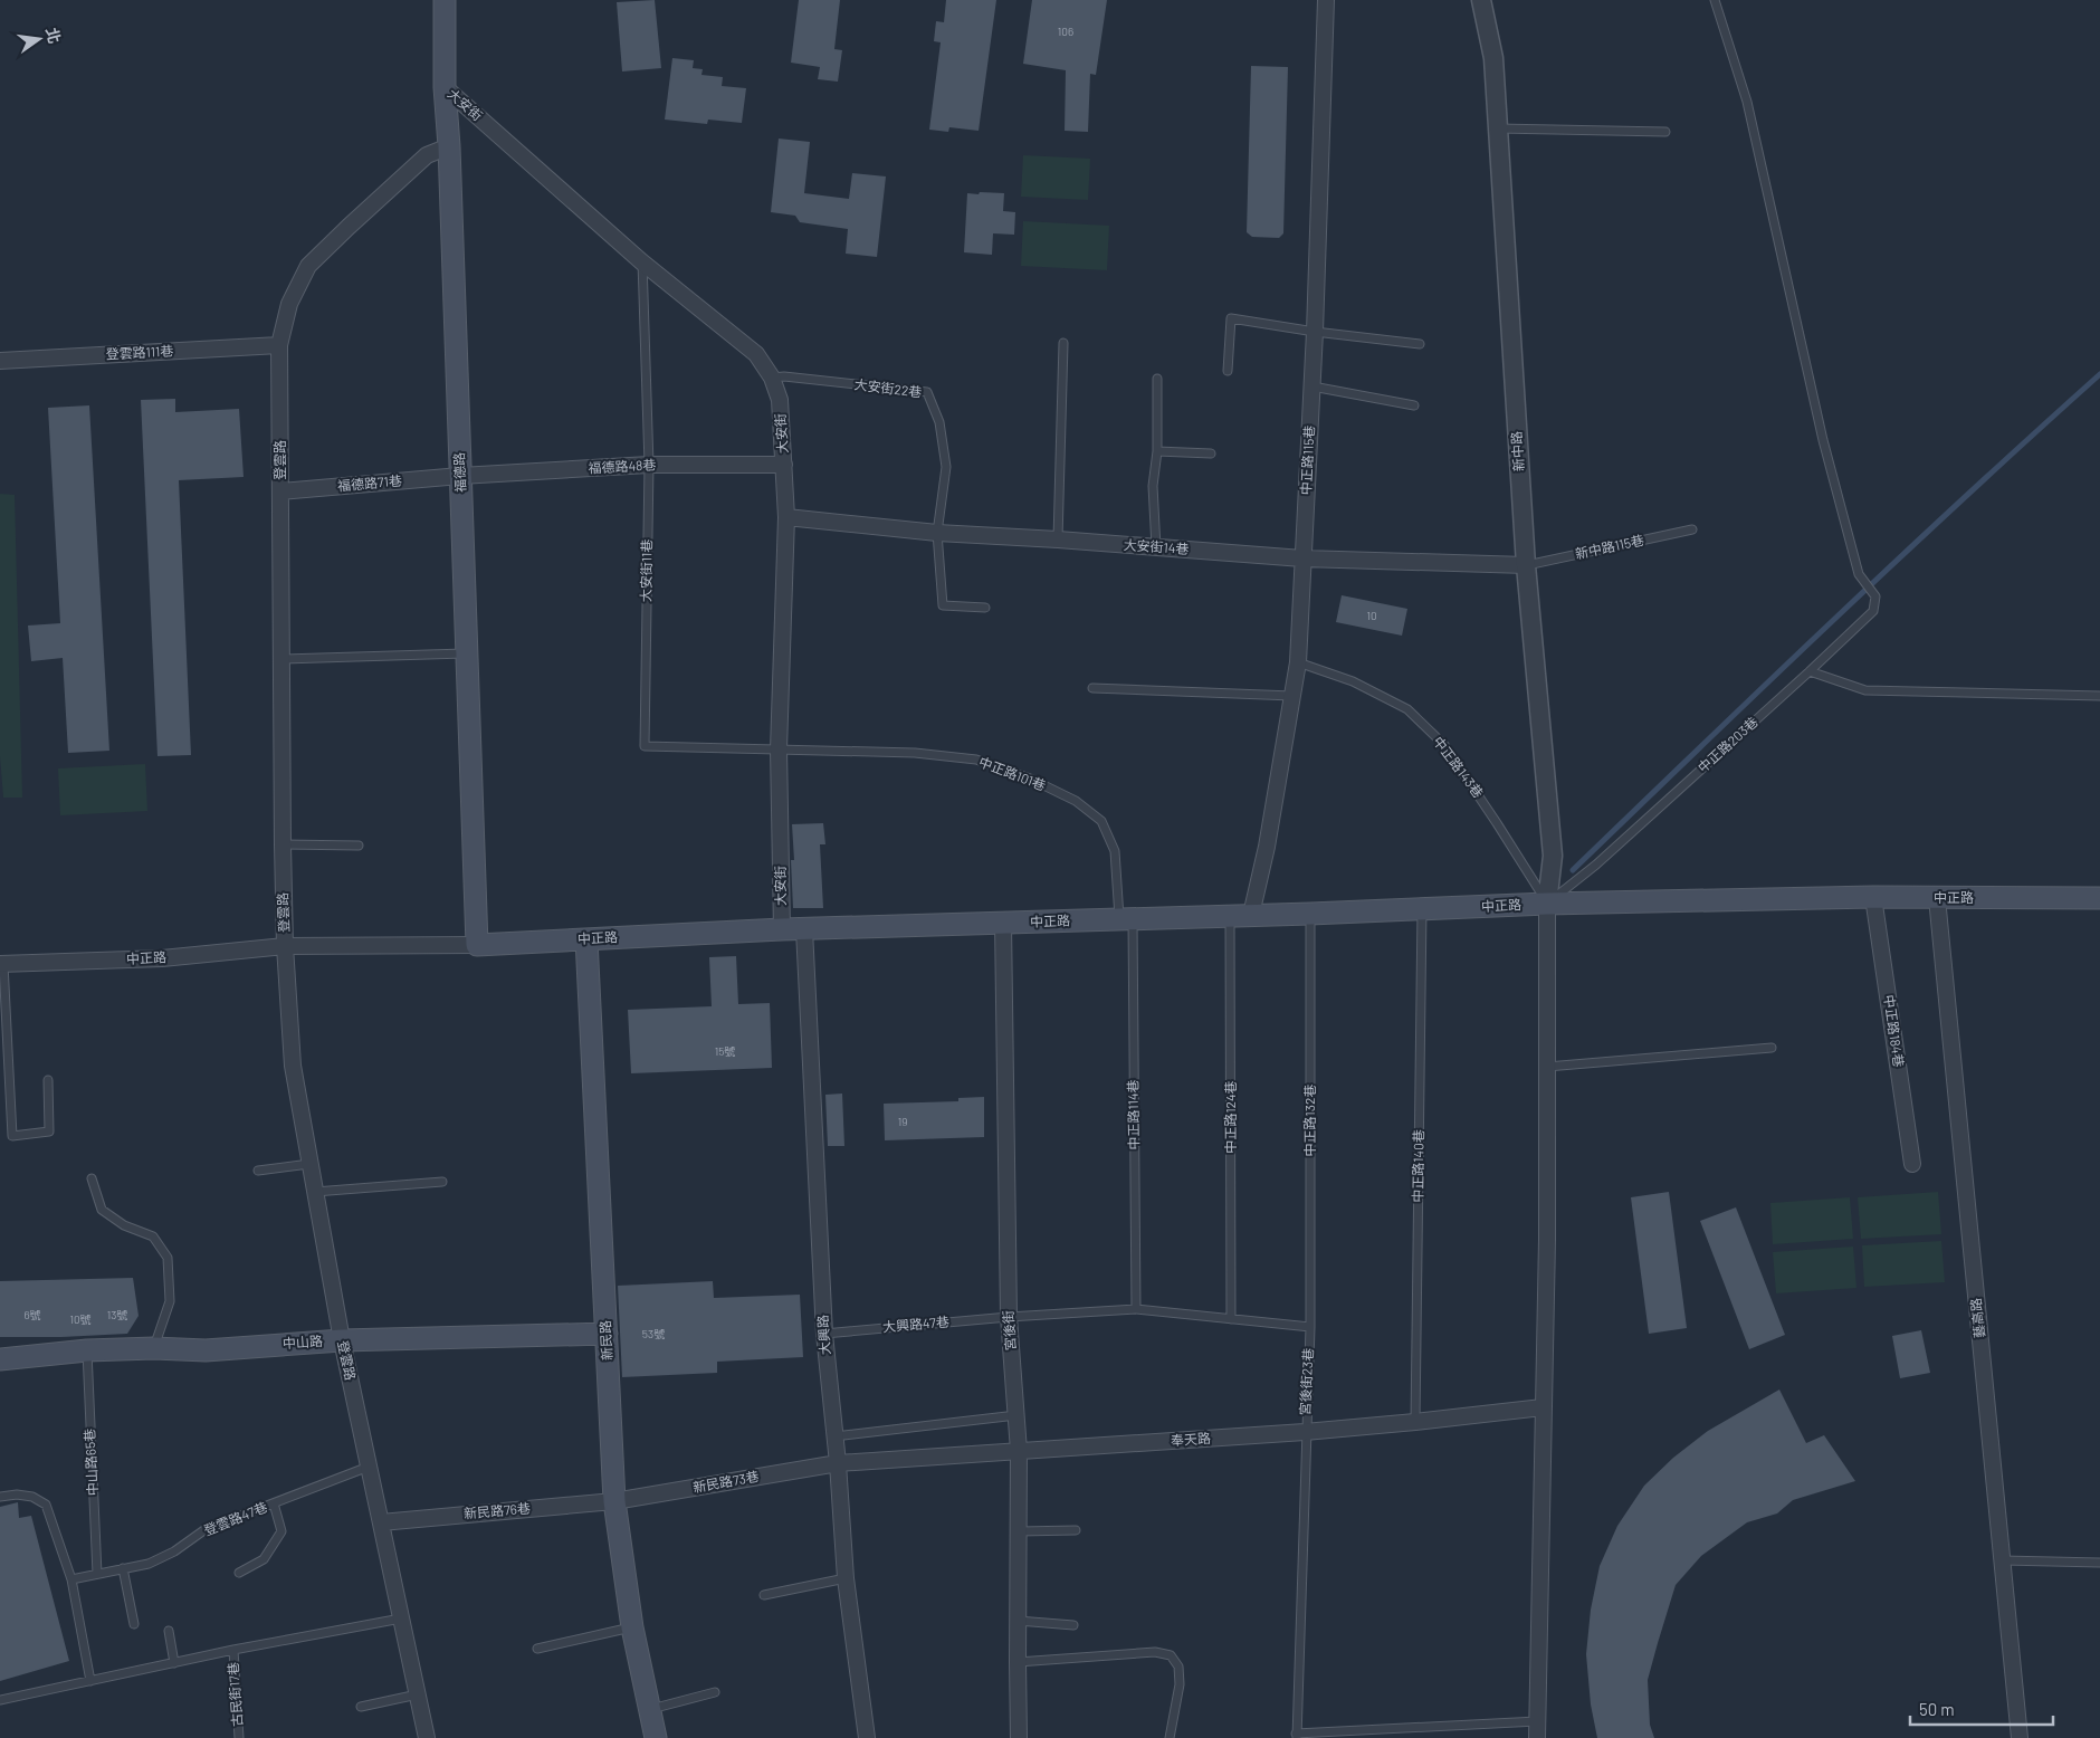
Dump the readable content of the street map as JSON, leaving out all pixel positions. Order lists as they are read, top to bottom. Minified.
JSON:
{"streets":{"main road":["福德路","中正路","新民路","中山路"],"street":["大安街","登雲路111巷","新中路","登雲路","中正路115巷","福德路48巷","福德路71巷","大安街14巷","中正路184巷","藝高路","宮後街","大興路","奉天路","新民路73巷","新民路76巷"],"lane":["大安街22巷","新中路115巷","大安街11巷","中正路203巷","中正路143巷","中正路101巷","中正路114巷","中正路124巷","中正路132巷","中正路140巷","大興路47巷","宮後街23巷","中山路65巷","登雲路47巷","古民街17巷"]},"crossings":[["大安街","大安街22巷"],["大安街","福德路48巷"],["大安街","福德路"],["大安街","大安街14巷"],["大安街","大安街11巷"],["大安街","中正路101巷"],["大安街","中正路"],["登雲路111巷","登雲路"],["大安街22巷","大安街14巷"],["新中路","大安街14巷"],["新中路","新中路115巷"],["新中路","中正路203巷"],["新中路","中正路143巷"],["新中路","中正路"],["登雲路","福德路"],["登雲路","福德路71巷"],["登雲路","中正路"],["登雲路","中山路"],["登雲路","新民路76巷"],["登雲路","登雲路47巷"],["中正路115巷","大安街14巷"],["中正路115巷","中正路143巷"],["中正路115巷","中正路"],["福德路48巷","福德路"],["福德路48巷","福德路71巷"],["福德路48巷","大安街11巷"],["福德路","福德路71巷"],["福德路","中正路"],["大安街14巷","新中路115巷"],["大安街11巷","中正路101巷"],["中正路203巷","中正路143巷"],["中正路203巷","中正路"],["中正路143巷","中正路"],["中正路101巷","中正路"],["中正路101巷","中正路114巷"],["中正路","中正路184巷"],["中正路","中正路114巷"],["中正路","中正路124巷"],["中正路","中正路132巷"],["中正路","中正路140巷"],["中正路","藝高路"],["中正路","宮後街"],["中正路","大興路"],["中正路","新民路"],["中正路114巷","宮後街23巷"],["中正路124巷","宮後街23巷"],["中正路132巷","宮後街23巷"],["中正路140巷","奉天路"],["大興路47巷","宮後街"],["大興路47巷","大興路"],["大興路47巷","宮後街23巷"],["宮後街","宮後街23巷"],["宮後街","奉天路"],["大興路","奉天路"],["大興路","新民路73巷"],["新民路","中山路"],["新民路","新民路73巷"],["新民路","新民路76巷"],["中山路","中山路65巷"],["宮後街23巷","奉天路"],["奉天路","新民路73巷"],["中山路65巷","登雲路47巷"],["新民路73巷","新民路76巷"]],"house_numbers":["106","10","15號","19","6號","13號","10號","53號"],"scale_bar":"50 m","north":"right"}
